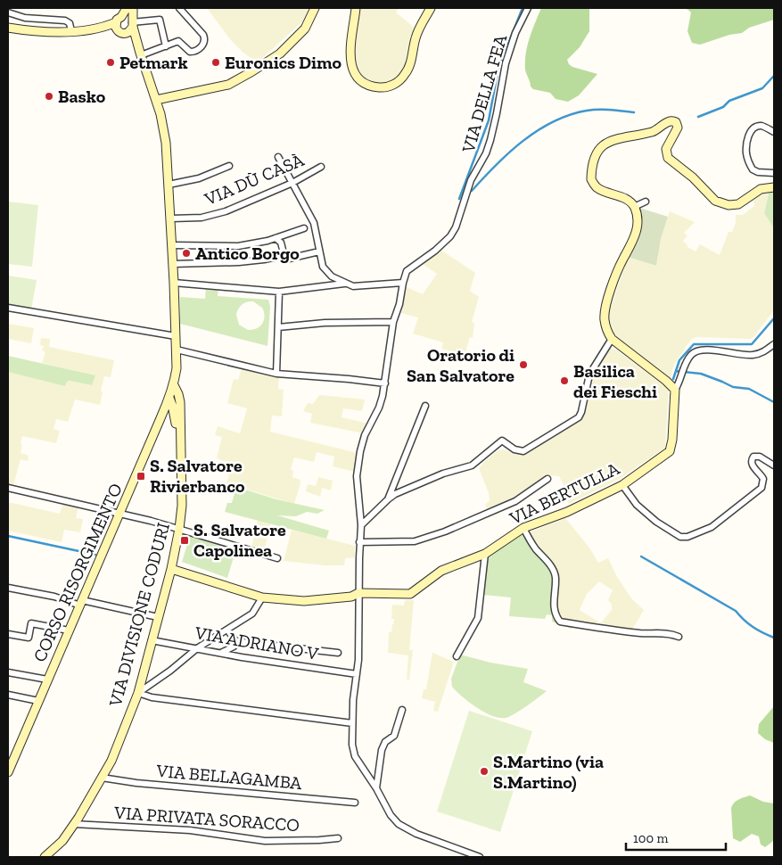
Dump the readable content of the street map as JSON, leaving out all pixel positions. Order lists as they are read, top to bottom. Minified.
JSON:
{"streets":{"street":["VIA DELLA FEA","VIA DÙ CASÀ","VIA BERTULLA","CORSO RISORGIMENTO","VIA DIVISIONE CODURI","VIA ADRIANO V","VIA BELLAGAMBA","VIA PRIVATA SORACCO"]},"crossings":[["VIA DELLA FEA","VIA BERTULLA"],["VIA DELLA FEA","VIA ADRIANO V"],["VIA BERTULLA","VIA DIVISIONE CODURI"],["CORSO RISORGIMENTO","VIA DIVISIONE CODURI"],["VIA DIVISIONE CODURI","VIA ADRIANO V"],["VIA DIVISIONE CODURI","VIA BELLAGAMBA"],["VIA DIVISIONE CODURI","VIA PRIVATA SORACCO"]],"places":{"other":["Petmark","Euronics Dimo","Basko","Antico Borgo","Oratorio di San Salvatore","Basilica dei Fieschi","S.Martino (via S.Martino)"],"transit":["S. Salvatore Rivierbanco","S. Salvatore Capolinea"]},"scale_bar":"100 m"}
